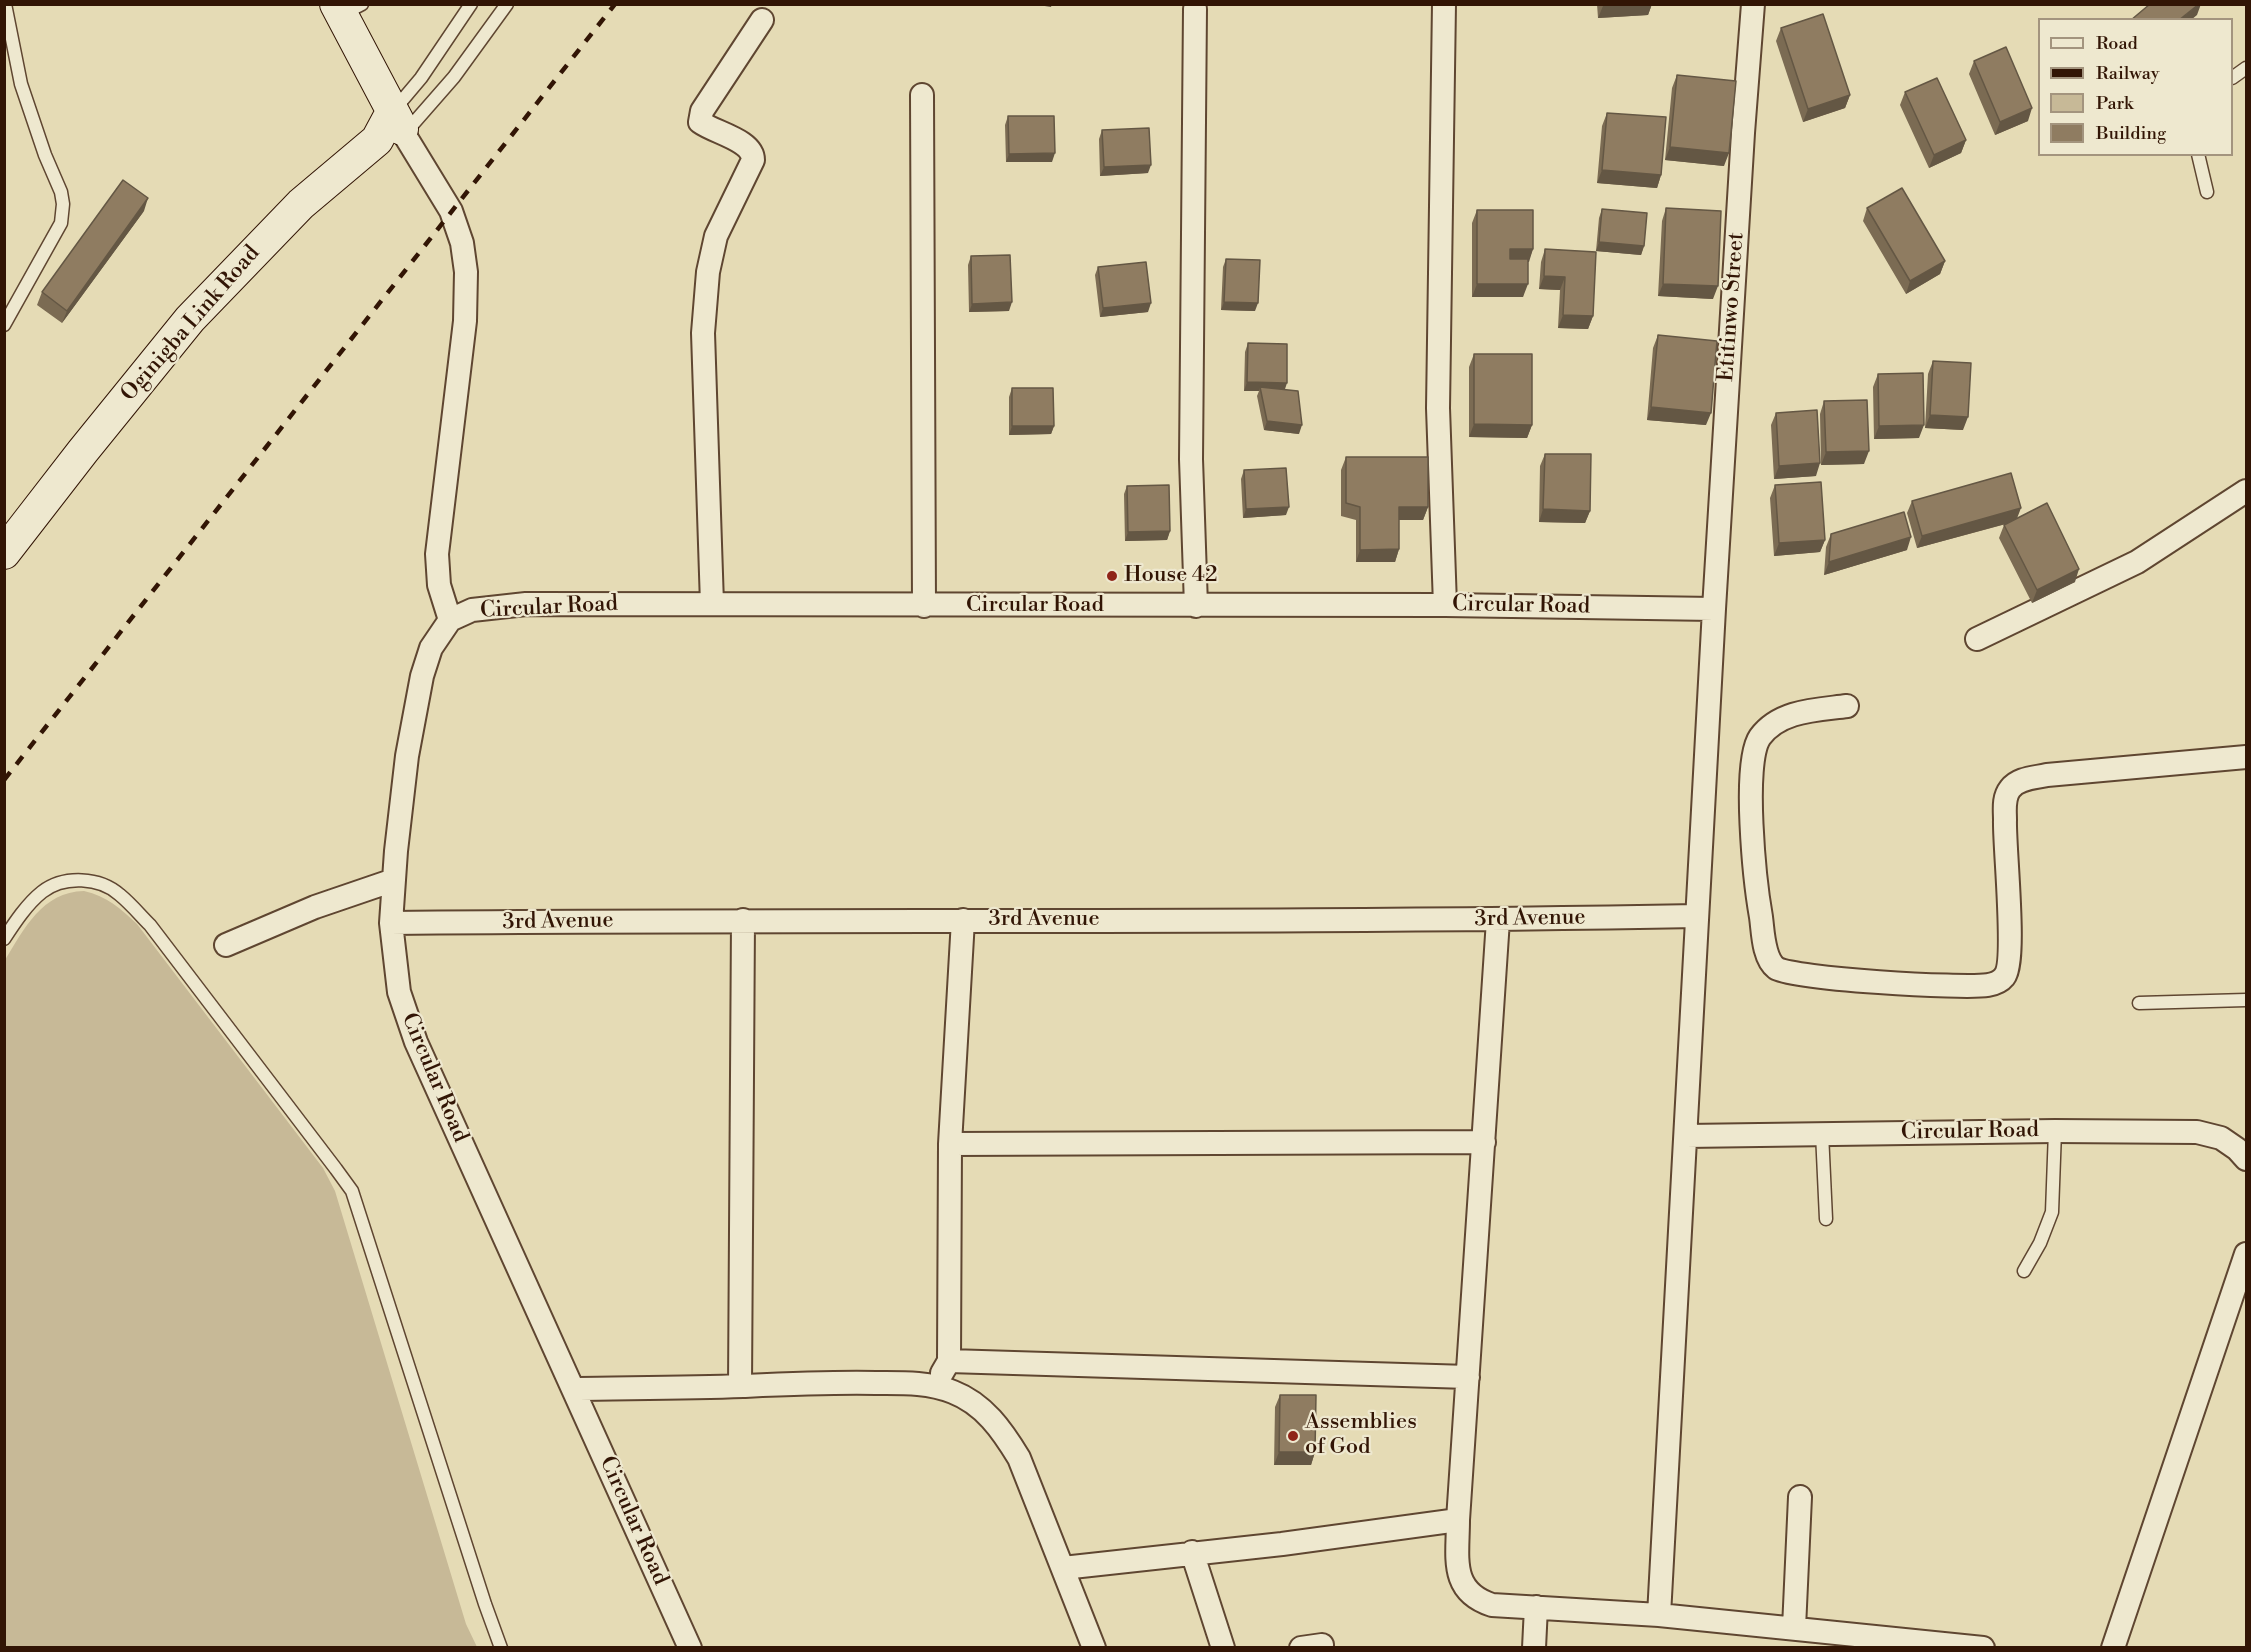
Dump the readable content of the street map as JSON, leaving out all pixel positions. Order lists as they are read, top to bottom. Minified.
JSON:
{"streets":{"street":["Etitinwo Street","Oginigba Link Road","Circular Road","3rd Avenue"]},"crossings":[["Etitinwo Street","Circular Road"],["Etitinwo Street","3rd Avenue"],["Circular Road","3rd Avenue"]],"places":["House 42","Assemblies of God"],"legend":["Road","Railway","Park","Building"]}
